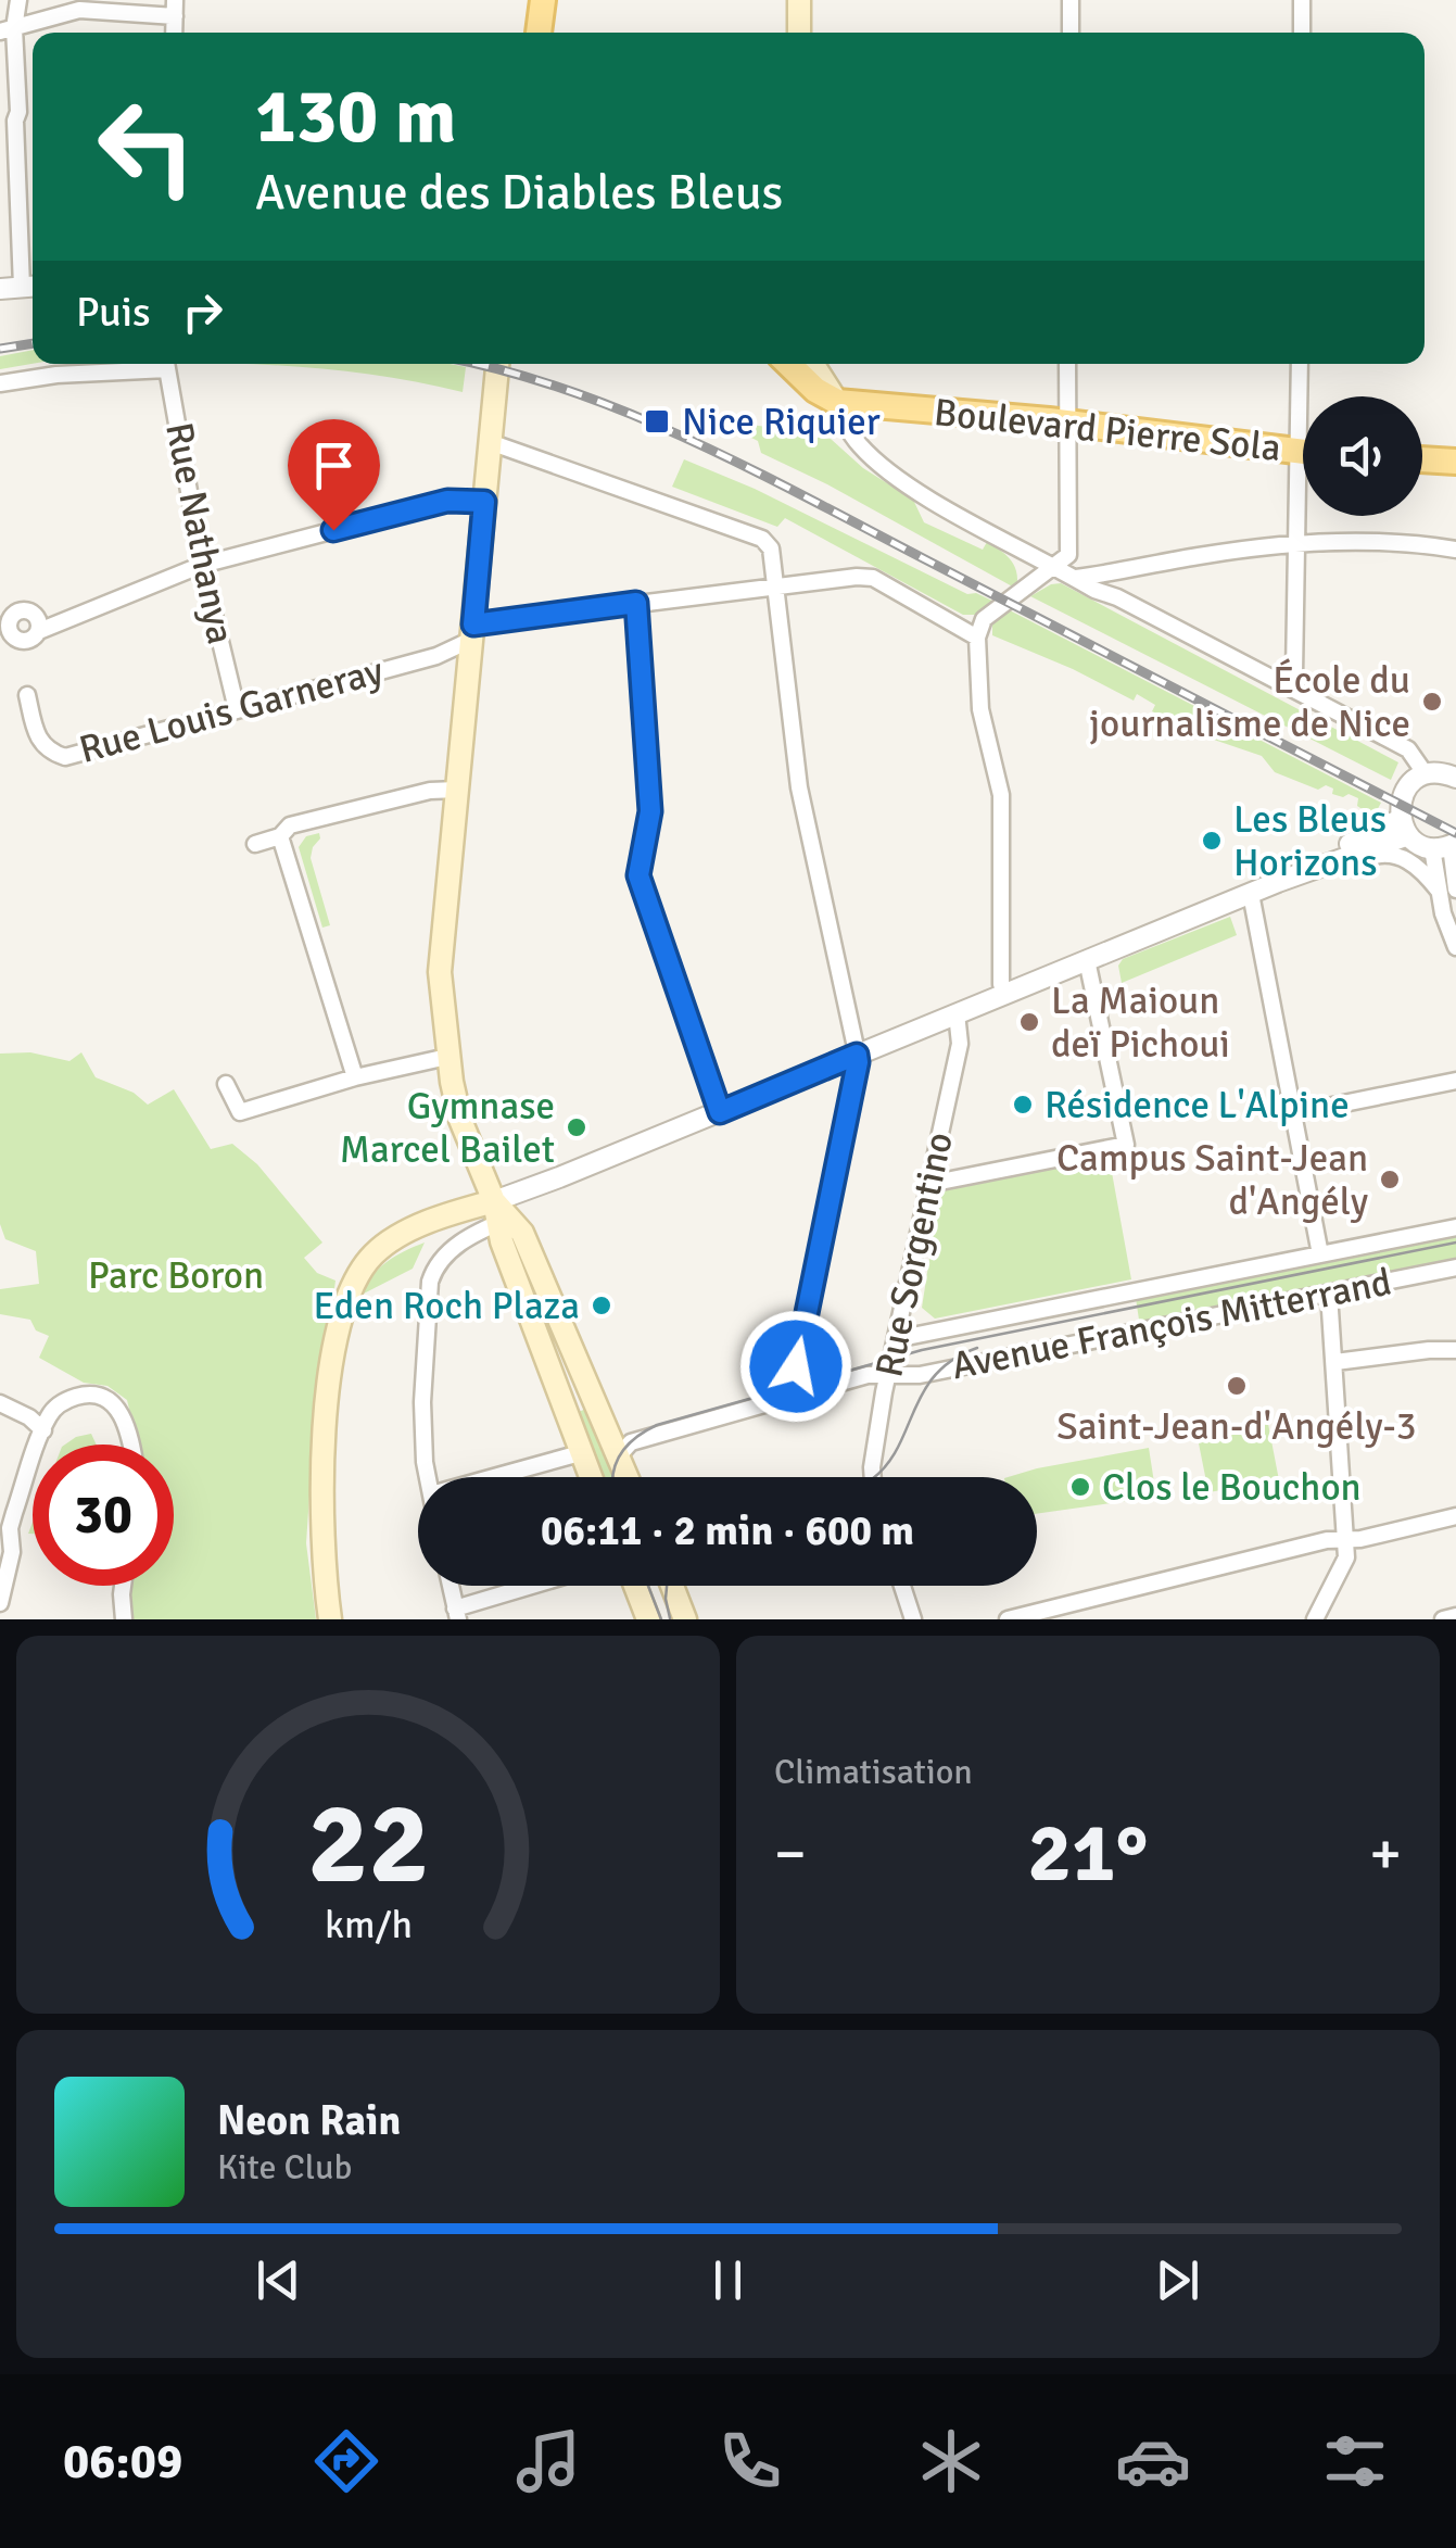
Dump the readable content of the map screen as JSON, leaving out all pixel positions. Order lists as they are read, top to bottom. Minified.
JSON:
{"streets":{"main road":["Boulevard Pierre Sola"],"street":["Rue Nathanya","Rue Louis Garneray","Rue Sorgentino","Avenue François Mitterrand"]},"crossings":[["Rue Nathanya","Rue Louis Garneray"],["Rue Sorgentino","Avenue François Mitterrand"]],"parks":["Parc Boron"],"places":{"transit":["Nice Riquier"],"other":["École du journalisme de Nice","Les Bleus Horizons","La Maioun deï Pichoui","Résidence L'Alpine","Gymnase Marcel Bailet","Campus Saint-Jean d'Angély","Eden Roch Plaza","Saint-Jean-d'Angély-3","Clos le Bouchon"]},"page":{"turn":["130 m","Avenue des Diables Bleus"],"then":"Puis","limit":"30","trip":"06:11 · 2 min · 600 m","tile":"Climatisation","heat":["−","21°","+"],"song":["Neon Rain","Kite Club"],"tabs":"06:09","gauge":["22","km/h"]}}
